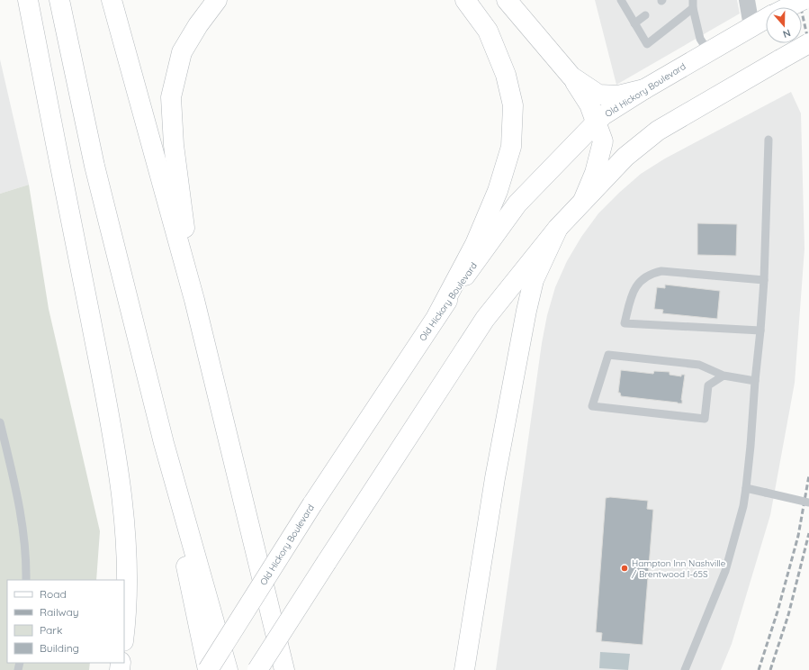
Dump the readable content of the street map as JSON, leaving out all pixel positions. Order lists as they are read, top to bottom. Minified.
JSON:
{"streets":{"main road":["Old Hickory Boulevard"]},"places":["Hampton Inn Nashville / Brentwood I-65S"],"legend":["Road","Railway","Park","Building"],"north":"bottom"}
